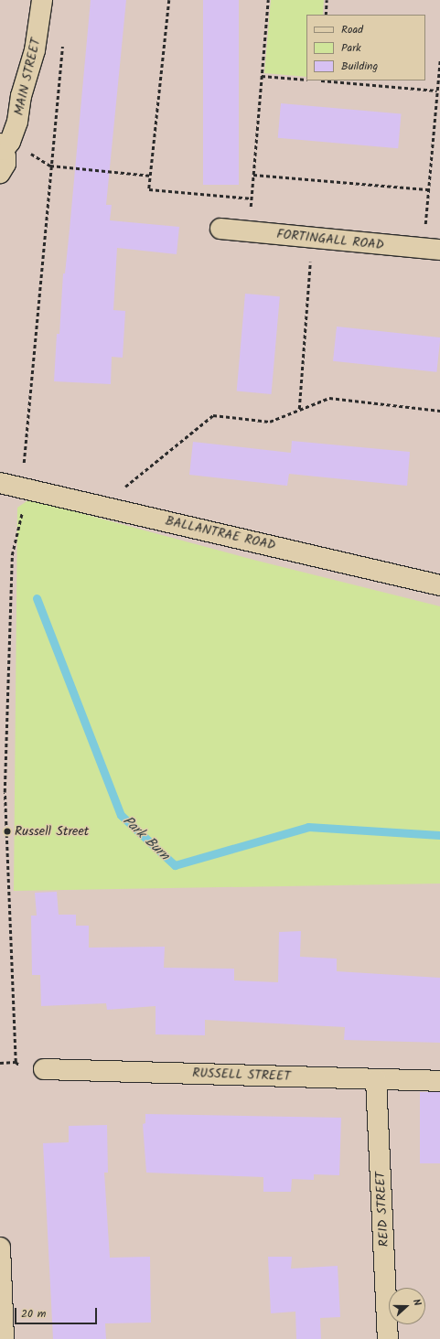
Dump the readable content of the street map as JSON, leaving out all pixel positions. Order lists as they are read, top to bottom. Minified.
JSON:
{"streets":{"street":["MAIN STREET","FORTINGALL ROAD","BALLANTRAE ROAD","RUSSELL STREET","REID STREET"]},"crossings":[["RUSSELL STREET","REID STREET"]],"water":["Park Burn"],"places":["Russell Street"],"legend":["Road","Park","Building"],"scale_bar":"20 m","north":"right"}
